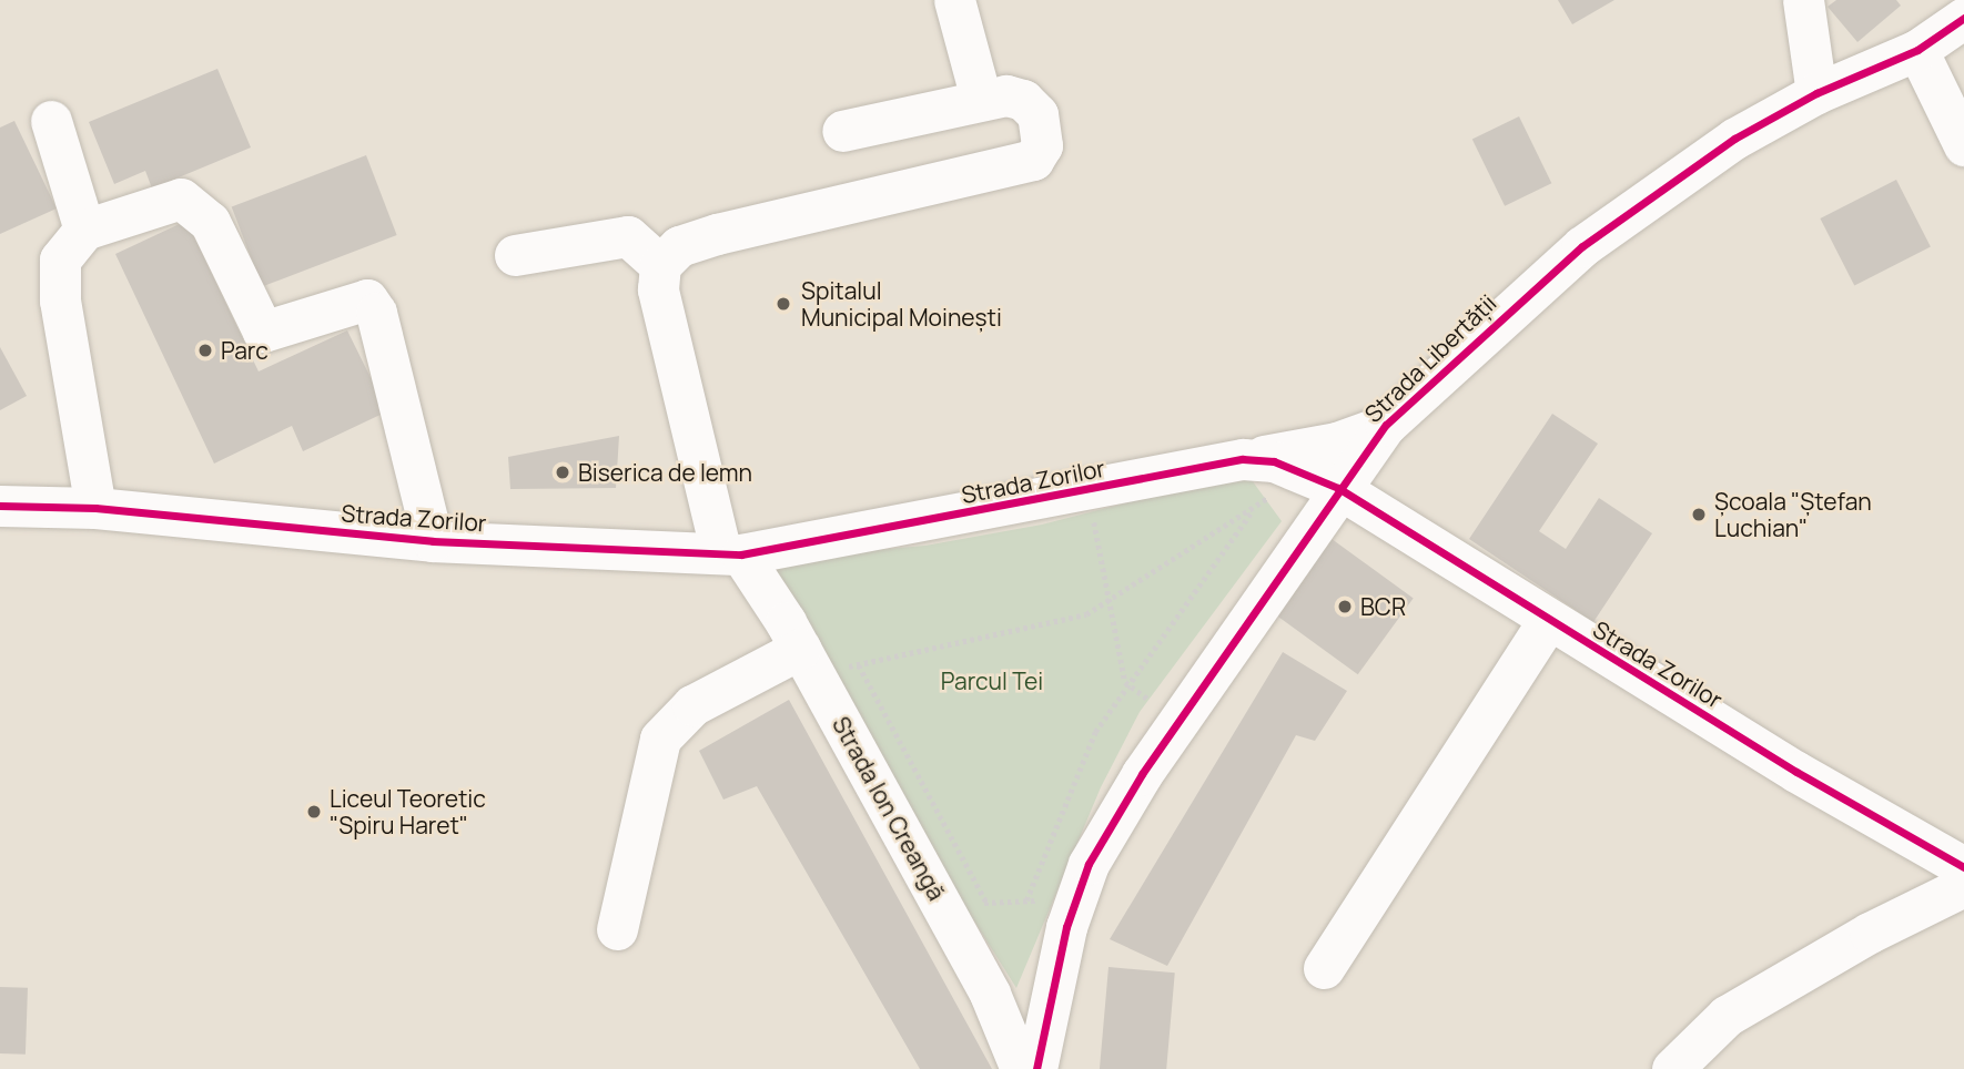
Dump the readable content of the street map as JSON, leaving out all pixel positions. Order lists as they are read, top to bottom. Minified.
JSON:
{"streets":{"street":["Strada Libertății","Strada Zorilor","Strada Ion Creangă"]},"crossings":[["Strada Libertății","Strada Zorilor"],["Strada Zorilor","Strada Ion Creangă"]],"parks":["Parcul Tei"],"places":["Spitalul Municipal Moinești","Parc","Biserica de lemn","Școala \"Ștefan Luchian\"","BCR","Liceul Teoretic \"Spiru Haret\""]}
